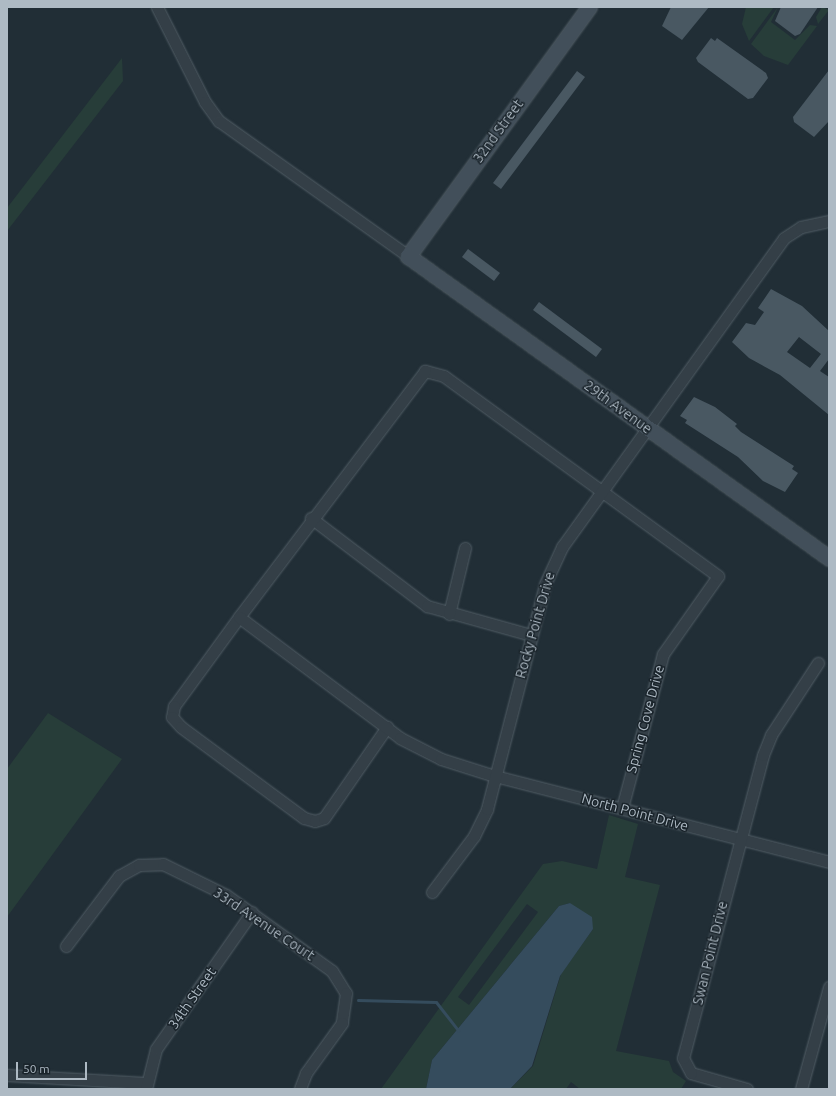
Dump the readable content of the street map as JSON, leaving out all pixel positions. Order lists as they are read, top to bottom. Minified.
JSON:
{"streets":{"street":["32nd Street","29th Avenue","Rocky Point Drive","Spring Cove Drive","North Point Drive","33rd Avenue Court","Swan Point Drive","34th Street"]},"crossings":[["32nd Street","29th Avenue"],["29th Avenue","Rocky Point Drive"],["Rocky Point Drive","Spring Cove Drive"],["Rocky Point Drive","North Point Drive"],["Spring Cove Drive","North Point Drive"],["North Point Drive","Swan Point Drive"],["33rd Avenue Court","34th Street"]],"scale_bar":"50 m"}
